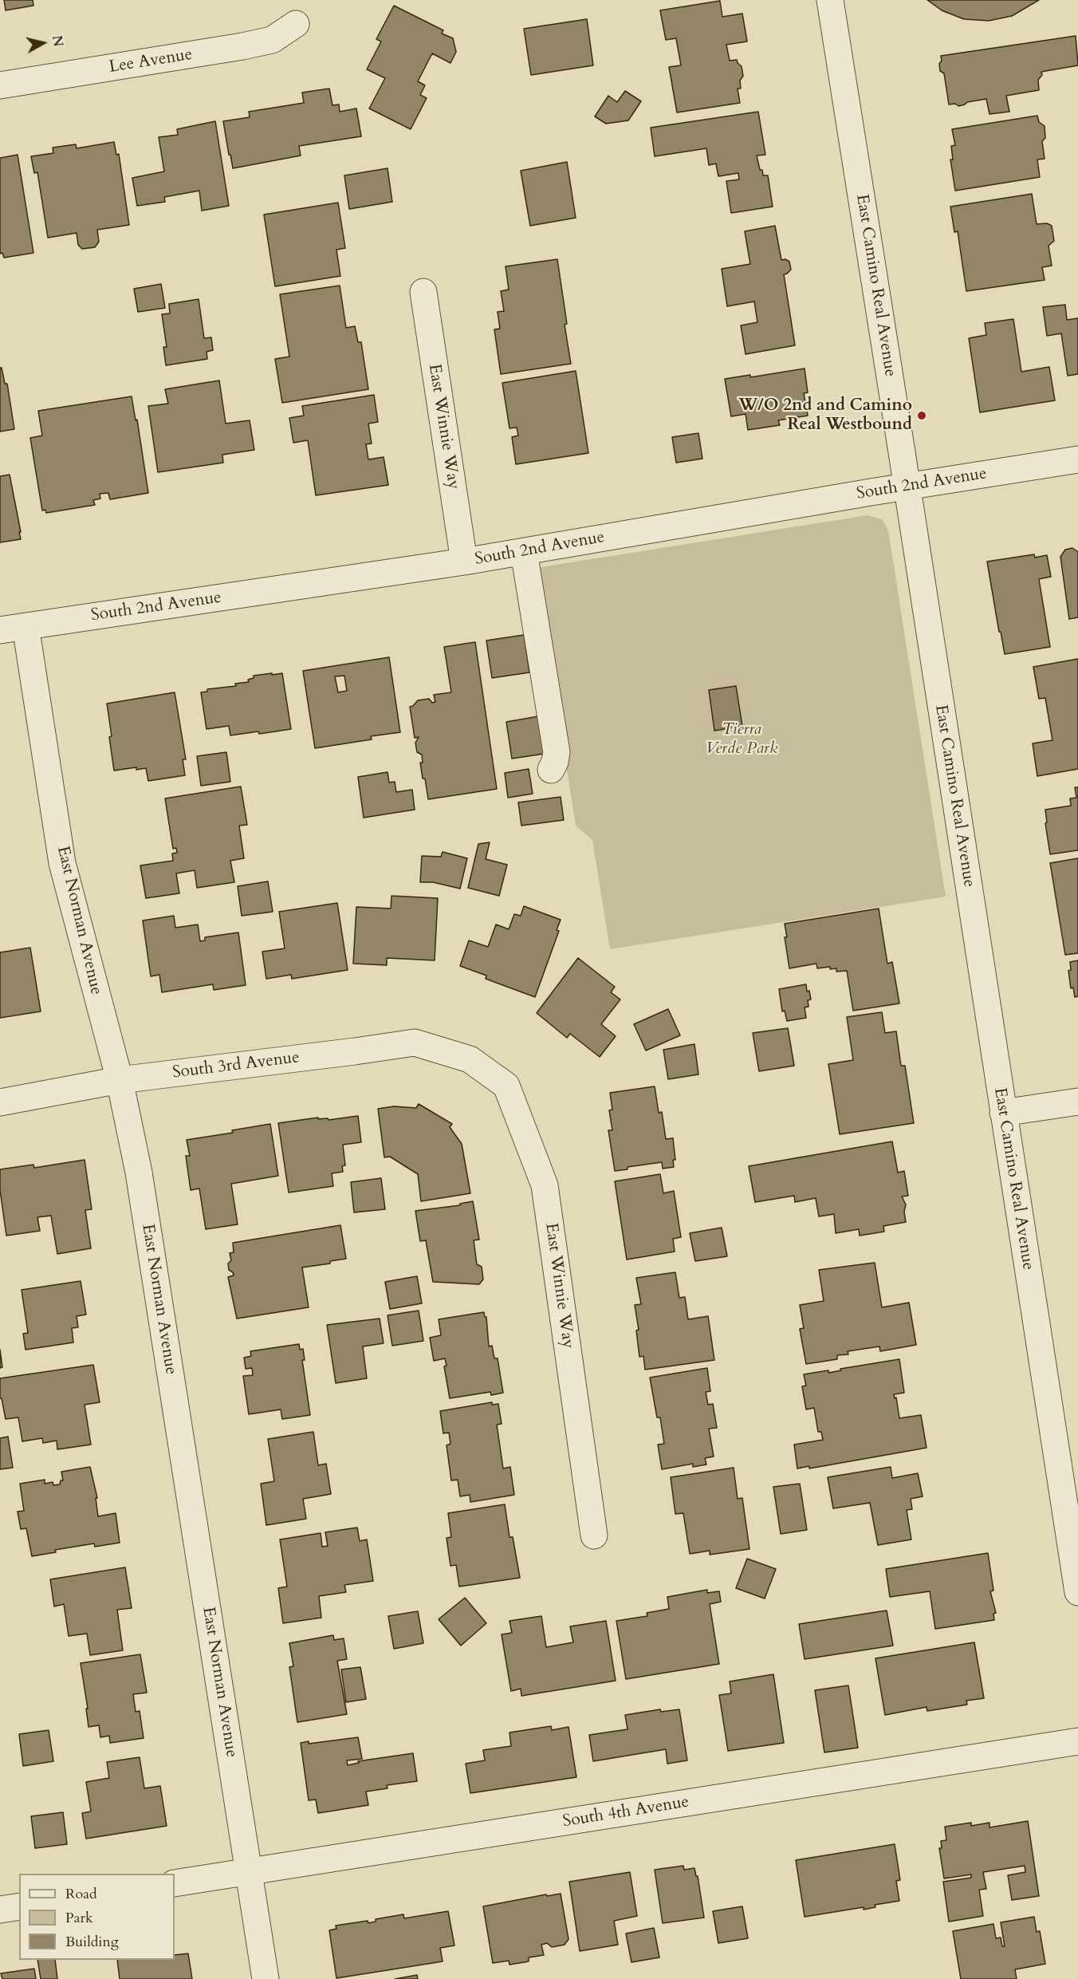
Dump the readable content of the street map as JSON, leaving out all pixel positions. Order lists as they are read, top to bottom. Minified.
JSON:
{"streets":{"street":["Lee Avenue","East Camino Real Avenue","East Winnie Way","South 2nd Avenue","East Norman Avenue","South 3rd Avenue","South 4th Avenue"]},"crossings":[["East Camino Real Avenue","South 2nd Avenue"],["East Winnie Way","South 2nd Avenue"],["East Winnie Way","South 3rd Avenue"],["South 2nd Avenue","East Norman Avenue"],["East Norman Avenue","South 3rd Avenue"],["East Norman Avenue","South 4th Avenue"]],"parks":["Tierra Verde Park"],"places":["W/O 2nd and Camino Real Westbound"],"legend":["Road","Park","Building"],"north":"right"}
